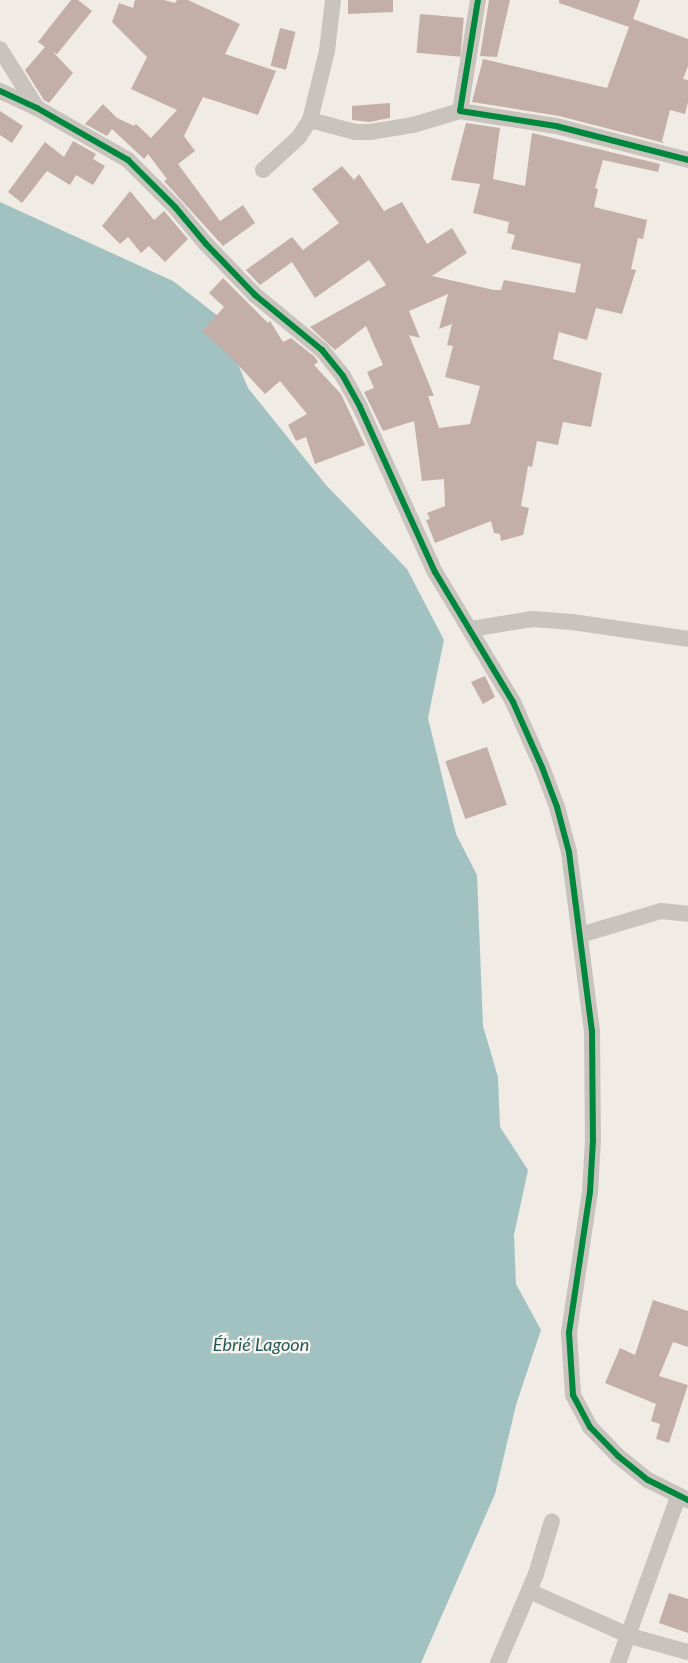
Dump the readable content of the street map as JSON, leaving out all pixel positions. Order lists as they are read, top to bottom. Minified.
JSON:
{"water":["Ébrié Lagoon"]}
